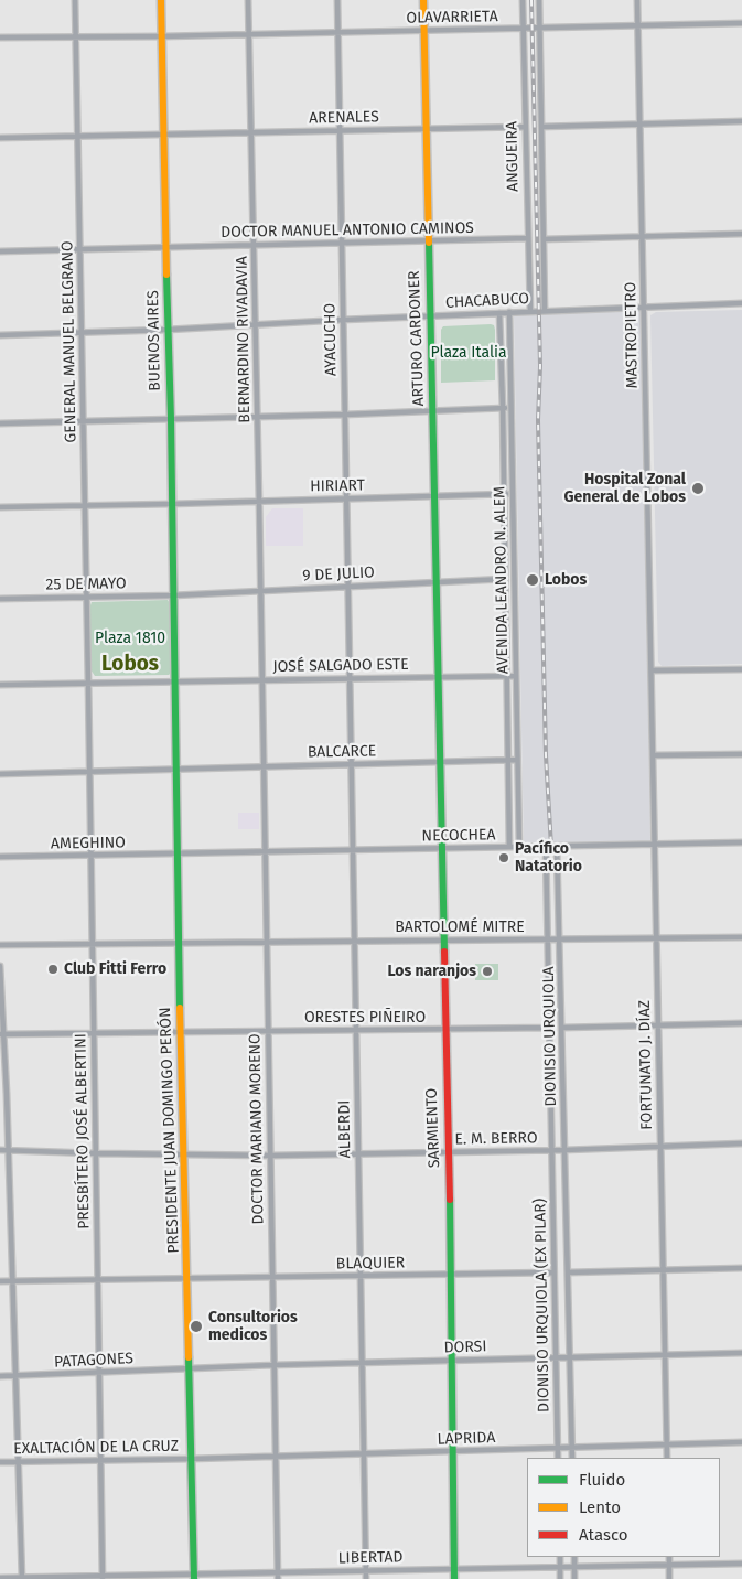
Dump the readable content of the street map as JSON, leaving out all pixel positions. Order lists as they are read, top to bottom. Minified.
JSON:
{"streets":{"street":["OLAVARRIETA","ARENALES","ANGUEIRA","DOCTOR MANUEL ANTONIO CAMINOS","CHACABUCO","MASTROPIETRO","ARTURO CARDONER","BERNARDINO RIVADAVIA","AYACUCHO","BUENOS AIRES","GENERAL MANUEL BELGRANO","HIRIART","9 DE JULIO","AVENIDA LEANDRO N. ALEM","25 DE MAYO","JOSÉ SALGADO ESTE","BALCARCE","NECOCHEA","AMEGHINO","BARTOLOMÉ MITRE","ORESTES PIÑEIRO","DIONISIO URQUIOLA","FORTUNATO J. DÍAZ","SARMIENTO","DOCTOR MARIANO MORENO","ALBERDI","PRESIDENTE JUAN DOMINGO PERÓN","PRESBÍTERO JOSÉ ALBERTINI","E. M. BERRO","BLAQUIER","DIONISIO URQUIOLA (EX PILAR)","DORSI","PATAGONES","LAPRIDA","EXALTACIÓN DE LA CRUZ","LIBERTAD"]},"crossings":[["OLAVARRIETA","ANGUEIRA"],["OLAVARRIETA","MASTROPIETRO"],["OLAVARRIETA","ARTURO CARDONER"],["OLAVARRIETA","BERNARDINO RIVADAVIA"],["OLAVARRIETA","AYACUCHO"],["OLAVARRIETA","BUENOS AIRES"],["OLAVARRIETA","GENERAL MANUEL BELGRANO"],["ARENALES","ANGUEIRA"],["ARENALES","ARTURO CARDONER"],["ARENALES","BERNARDINO RIVADAVIA"],["ARENALES","AYACUCHO"],["ARENALES","BUENOS AIRES"],["ARENALES","GENERAL MANUEL BELGRANO"],["ANGUEIRA","DOCTOR MANUEL ANTONIO CAMINOS"],["ANGUEIRA","CHACABUCO"],["DOCTOR MANUEL ANTONIO CAMINOS","ARTURO CARDONER"],["DOCTOR MANUEL ANTONIO CAMINOS","BERNARDINO RIVADAVIA"],["DOCTOR MANUEL ANTONIO CAMINOS","AYACUCHO"],["DOCTOR MANUEL ANTONIO CAMINOS","BUENOS AIRES"],["DOCTOR MANUEL ANTONIO CAMINOS","GENERAL MANUEL BELGRANO"],["CHACABUCO","MASTROPIETRO"],["CHACABUCO","ARTURO CARDONER"],["CHACABUCO","BERNARDINO RIVADAVIA"],["CHACABUCO","AYACUCHO"],["CHACABUCO","BUENOS AIRES"],["CHACABUCO","GENERAL MANUEL BELGRANO"],["CHACABUCO","AVENIDA LEANDRO N. ALEM"],["MASTROPIETRO","FORTUNATO J. DÍAZ"],["ARTURO CARDONER","HIRIART"],["ARTURO CARDONER","9 DE JULIO"],["ARTURO CARDONER","JOSÉ SALGADO ESTE"],["ARTURO CARDONER","SARMIENTO"],["BERNARDINO RIVADAVIA","HIRIART"],["BERNARDINO RIVADAVIA","9 DE JULIO"],["BERNARDINO RIVADAVIA","JOSÉ SALGADO ESTE"],["BERNARDINO RIVADAVIA","DOCTOR MARIANO MORENO"],["AYACUCHO","HIRIART"],["AYACUCHO","9 DE JULIO"],["AYACUCHO","JOSÉ SALGADO ESTE"],["AYACUCHO","ALBERDI"],["BUENOS AIRES","HIRIART"],["BUENOS AIRES","9 DE JULIO"],["BUENOS AIRES","25 DE MAYO"],["BUENOS AIRES","JOSÉ SALGADO ESTE"],["BUENOS AIRES","PRESIDENTE JUAN DOMINGO PERÓN"],["GENERAL MANUEL BELGRANO","HIRIART"],["GENERAL MANUEL BELGRANO","25 DE MAYO"],["GENERAL MANUEL BELGRANO","JOSÉ SALGADO ESTE"],["GENERAL MANUEL BELGRANO","PRESBÍTERO JOSÉ ALBERTINI"],["HIRIART","AVENIDA LEANDRO N. ALEM"],["9 DE JULIO","AVENIDA LEANDRO N. ALEM"],["9 DE JULIO","25 DE MAYO"],["AVENIDA LEANDRO N. ALEM","JOSÉ SALGADO ESTE"],["AVENIDA LEANDRO N. ALEM","BALCARCE"],["AVENIDA LEANDRO N. ALEM","NECOCHEA"],["JOSÉ SALGADO ESTE","SARMIENTO"],["JOSÉ SALGADO ESTE","DOCTOR MARIANO MORENO"],["JOSÉ SALGADO ESTE","ALBERDI"],["JOSÉ SALGADO ESTE","PRESIDENTE JUAN DOMINGO PERÓN"],["JOSÉ SALGADO ESTE","PRESBÍTERO JOSÉ ALBERTINI"],["BALCARCE","SARMIENTO"],["BALCARCE","DOCTOR MARIANO MORENO"],["BALCARCE","ALBERDI"],["BALCARCE","PRESIDENTE JUAN DOMINGO PERÓN"],["BALCARCE","PRESBÍTERO JOSÉ ALBERTINI"],["NECOCHEA","AMEGHINO"],["NECOCHEA","DIONISIO URQUIOLA"],["NECOCHEA","FORTUNATO J. DÍAZ"],["NECOCHEA","SARMIENTO"],["NECOCHEA","DOCTOR MARIANO MORENO"],["NECOCHEA","ALBERDI"],["NECOCHEA","PRESIDENTE JUAN DOMINGO PERÓN"],["AMEGHINO","PRESIDENTE JUAN DOMINGO PERÓN"],["AMEGHINO","PRESBÍTERO JOSÉ ALBERTINI"],["BARTOLOMÉ MITRE","DIONISIO URQUIOLA"],["BARTOLOMÉ MITRE","FORTUNATO J. DÍAZ"],["BARTOLOMÉ MITRE","SARMIENTO"],["BARTOLOMÉ MITRE","DOCTOR MARIANO MORENO"],["BARTOLOMÉ MITRE","ALBERDI"],["BARTOLOMÉ MITRE","PRESIDENTE JUAN DOMINGO PERÓN"],["BARTOLOMÉ MITRE","PRESBÍTERO JOSÉ ALBERTINI"],["ORESTES PIÑEIRO","DIONISIO URQUIOLA"],["ORESTES PIÑEIRO","SARMIENTO"],["ORESTES PIÑEIRO","DOCTOR MARIANO MORENO"],["ORESTES PIÑEIRO","ALBERDI"],["ORESTES PIÑEIRO","PRESIDENTE JUAN DOMINGO PERÓN"],["ORESTES PIÑEIRO","PRESBÍTERO JOSÉ ALBERTINI"],["DIONISIO URQUIOLA","E. M. BERRO"],["DIONISIO URQUIOLA","DIONISIO URQUIOLA (EX PILAR)"],["DIONISIO URQUIOLA","DORSI"],["FORTUNATO J. DÍAZ","E. M. BERRO"],["FORTUNATO J. DÍAZ","DORSI"],["FORTUNATO J. DÍAZ","LAPRIDA"],["SARMIENTO","E. M. BERRO"],["SARMIENTO","BLAQUIER"],["SARMIENTO","DORSI"],["SARMIENTO","LAPRIDA"],["SARMIENTO","LIBERTAD"],["DOCTOR MARIANO MORENO","E. M. BERRO"],["DOCTOR MARIANO MORENO","BLAQUIER"],["DOCTOR MARIANO MORENO","DORSI"],["DOCTOR MARIANO MORENO","LAPRIDA"],["DOCTOR MARIANO MORENO","LIBERTAD"],["ALBERDI","E. M. BERRO"],["ALBERDI","BLAQUIER"],["ALBERDI","DORSI"],["ALBERDI","LAPRIDA"],["ALBERDI","LIBERTAD"],["PRESIDENTE JUAN DOMINGO PERÓN","E. M. BERRO"],["PRESIDENTE JUAN DOMINGO PERÓN","BLAQUIER"],["PRESIDENTE JUAN DOMINGO PERÓN","DORSI"],["PRESIDENTE JUAN DOMINGO PERÓN","PATAGONES"],["PRESIDENTE JUAN DOMINGO PERÓN","LAPRIDA"],["PRESIDENTE JUAN DOMINGO PERÓN","EXALTACIÓN DE LA CRUZ"],["PRESIDENTE JUAN DOMINGO PERÓN","LIBERTAD"],["PRESBÍTERO JOSÉ ALBERTINI","E. M. BERRO"],["PRESBÍTERO JOSÉ ALBERTINI","BLAQUIER"],["PRESBÍTERO JOSÉ ALBERTINI","PATAGONES"],["PRESBÍTERO JOSÉ ALBERTINI","EXALTACIÓN DE LA CRUZ"],["PRESBÍTERO JOSÉ ALBERTINI","LIBERTAD"],["E. M. BERRO","DIONISIO URQUIOLA (EX PILAR)"],["BLAQUIER","DIONISIO URQUIOLA (EX PILAR)"],["DIONISIO URQUIOLA (EX PILAR)","DORSI"],["DIONISIO URQUIOLA (EX PILAR)","LAPRIDA"],["DORSI","PATAGONES"],["LAPRIDA","EXALTACIÓN DE LA CRUZ"]],"districts":["Lobos"],"parks":["Plaza Italia","Plaza 1810"],"places":["Hospital Zonal General de Lobos","Lobos","Pacífico Natatorio","Club Fitti Ferro","Los naranjos","Consultorios medicos"],"legend":["Fluido","Lento","Atasco"]}
